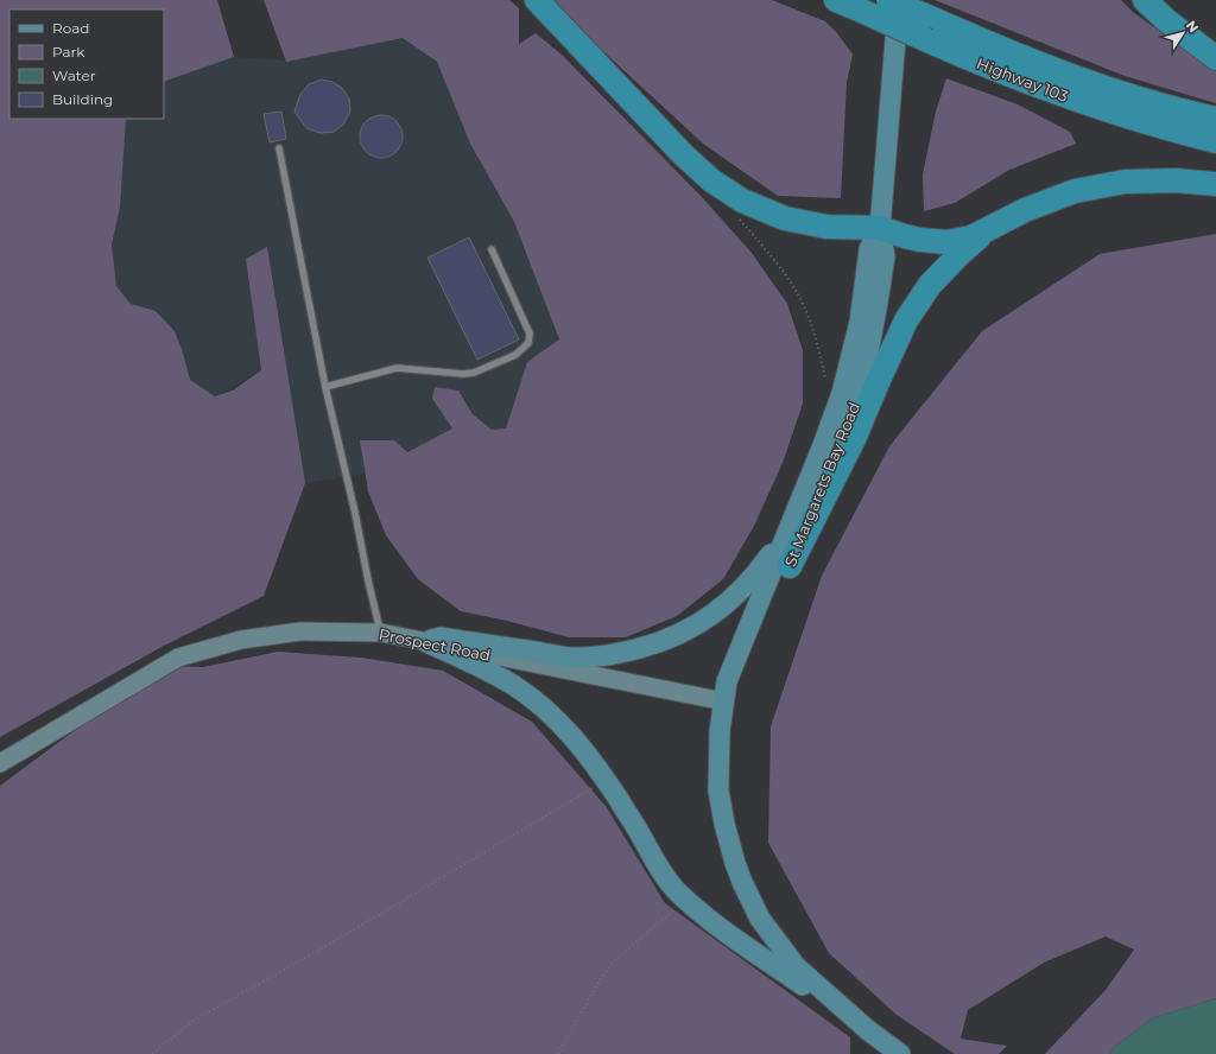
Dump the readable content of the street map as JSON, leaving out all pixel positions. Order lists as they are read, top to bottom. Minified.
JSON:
{"streets":{"highway":["Highway 103"],"main road":["St Margarets Bay Road","Prospect Road"]},"crossings":[["Highway 103","St Margarets Bay Road"],["St Margarets Bay Road","Prospect Road"]],"legend":["Road","Park","Water","Building"],"north":"top right"}
